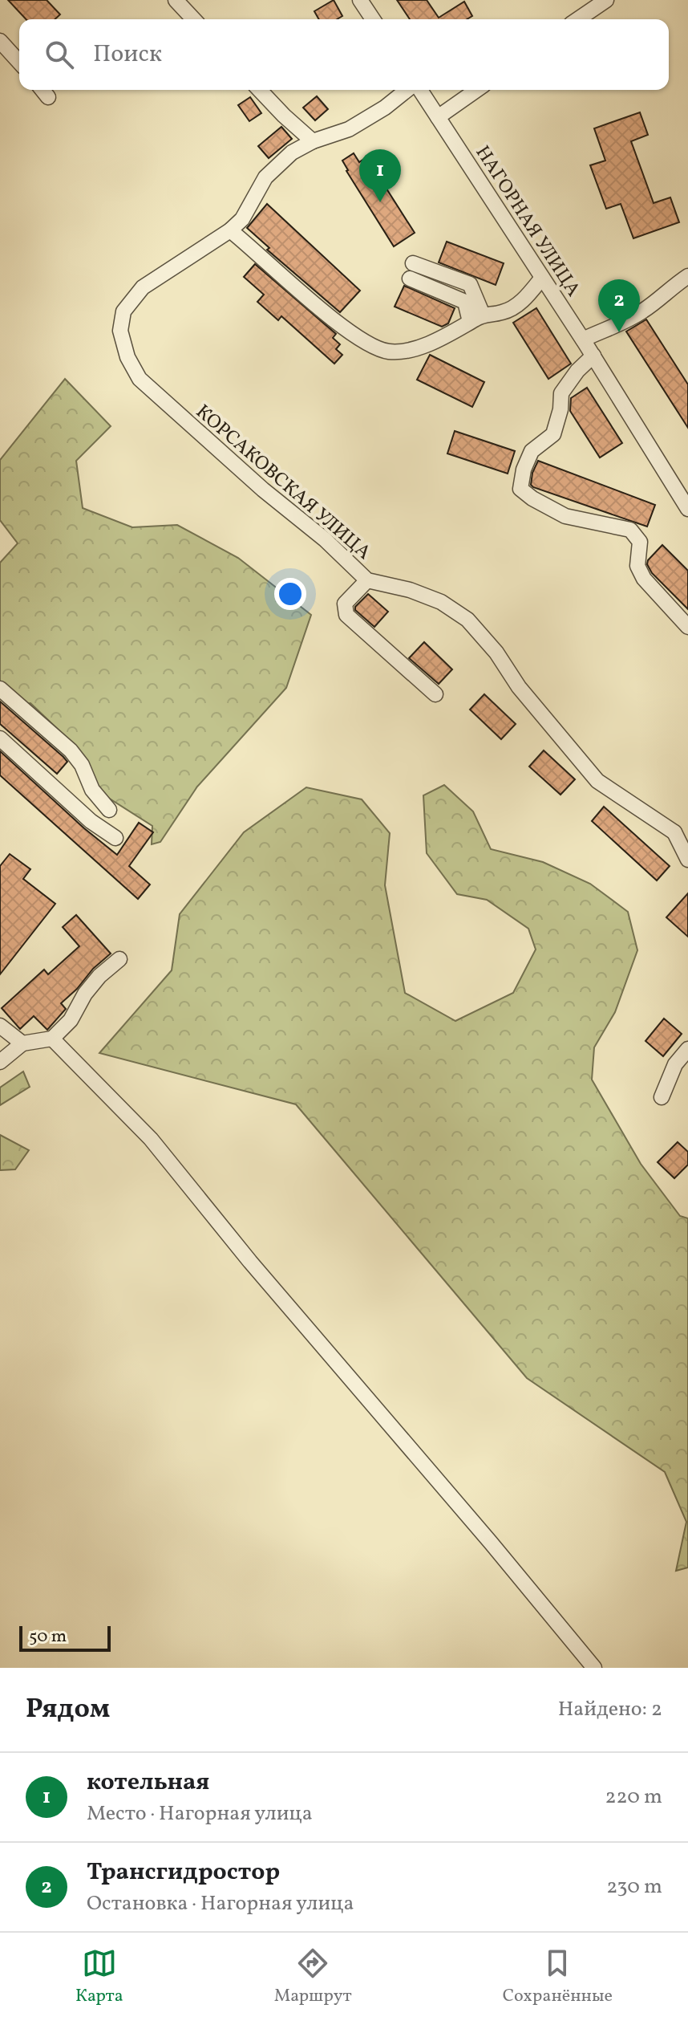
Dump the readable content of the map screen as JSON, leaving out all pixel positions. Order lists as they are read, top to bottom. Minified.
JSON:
{"streets":{"street":["НАГОРНАЯ УЛИЦА","КОРСАКОВСКАЯ УЛИЦА"]},"scale_bar":"50 m","page":{"search":"Поиск","pins":["1","2"],"scale":"50 m","heading":["Рядом","Найдено: 2"],"list":[{"mark":"1","name":"котельная","note":"Место · Нагорная улица","value":"220 m"},{"mark":"2","name":"Трансгидростор","note":"Остановка · Нагорная улица","value":"230 m"}],"nav":["Карта","Маршрут","Сохранённые"]}}
